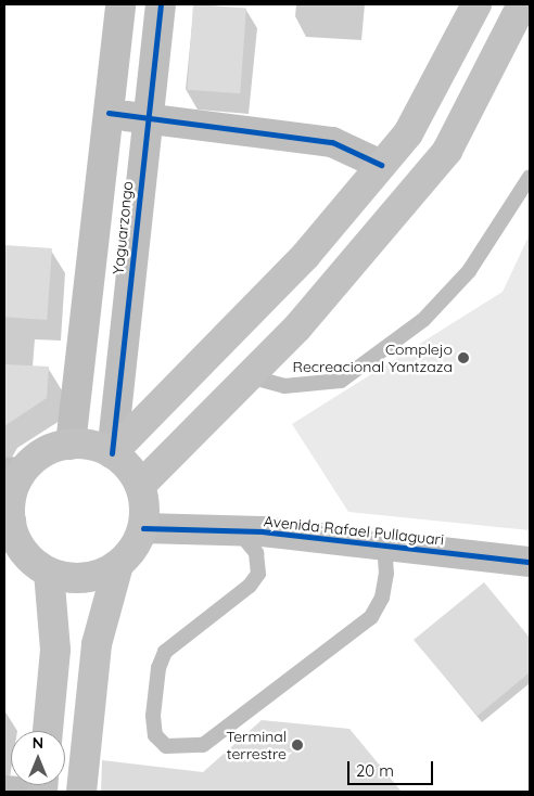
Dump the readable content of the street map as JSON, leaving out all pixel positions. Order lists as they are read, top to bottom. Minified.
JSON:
{"streets":{"street":["Yaguarzongo","Avenida Rafael Pullaguari"]},"crossings":[["Yaguarzongo","Avenida Rafael Pullaguari"]],"places":["Complejo Recreacional Yantzaza","Terminal terrestre"],"scale_bar":"20 m","north":"top"}
